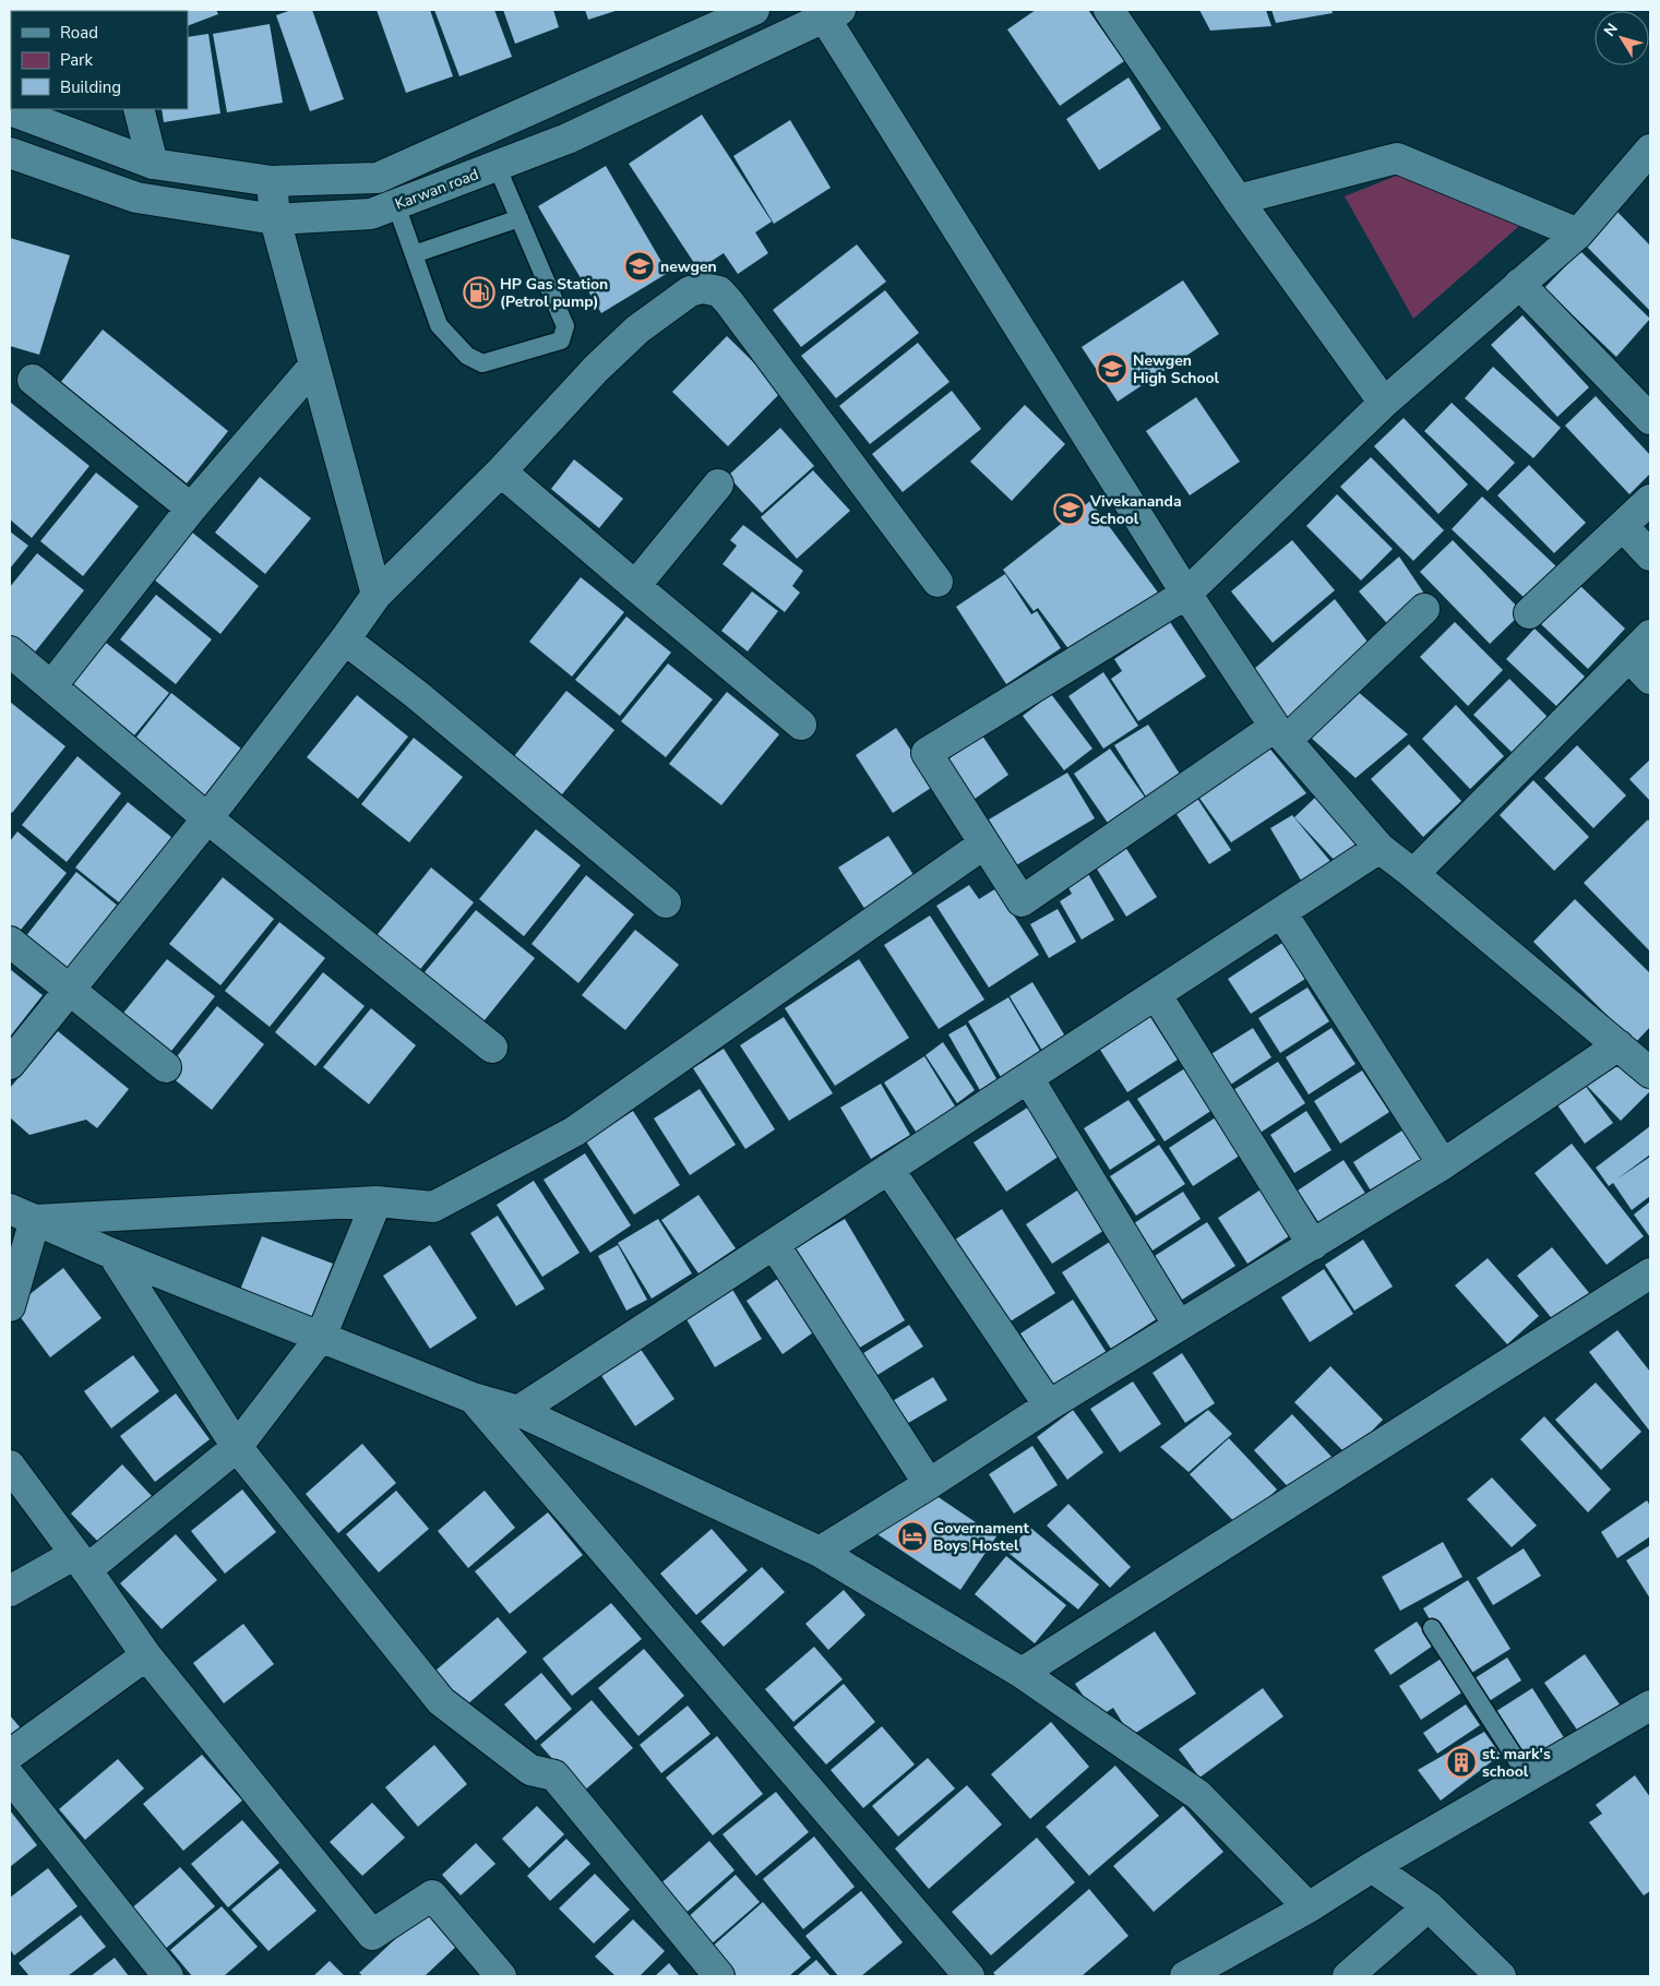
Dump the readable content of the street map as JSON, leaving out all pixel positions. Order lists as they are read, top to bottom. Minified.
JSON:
{"streets":{"street":["Karwan road"]},"places":{"school or university":["newgen","Newgen High School","Vivekananda School"],"fuel station":["HP Gas Station (Petrol pump)"],"hotel":["Governament Boys Hostel"],"building":["st. mark's school"]},"legend":["Road","Park","Building"],"north":"top left"}
